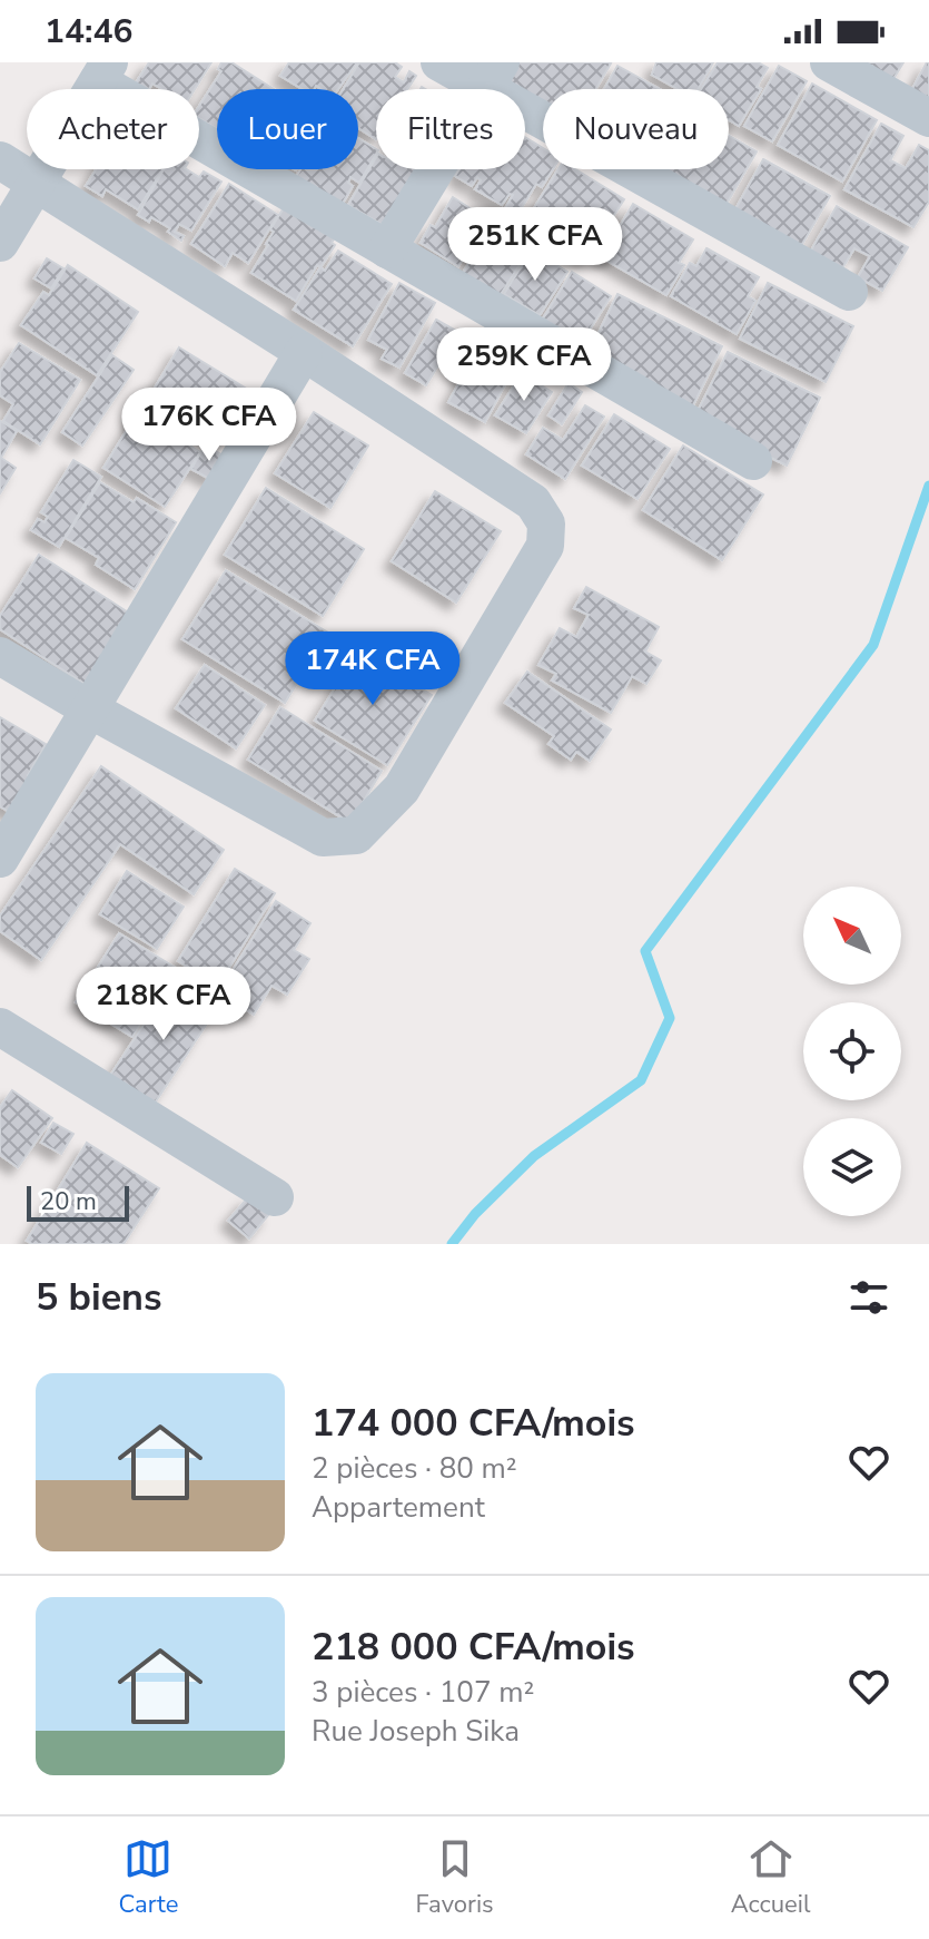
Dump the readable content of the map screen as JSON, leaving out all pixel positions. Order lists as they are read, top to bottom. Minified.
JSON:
{"scale_bar":"20 m","north":"top left","page":{"status":"14:46","chip":["Acheter","Louer","Filtres","Nouveau"],"price":["251K CFA","259K CFA","176K CFA","174K CFA","218K CFA"],"scale":"20 m","heading":"5 biens","list":[{"name":"174 000 CFA/mois","note":"2 pièces · 80 m² · Appartement"},{"name":"218 000 CFA/mois","note":"3 pièces · 107 m² · Rue Joseph Sika"}],"tabs":["Carte","Favoris","Accueil"]}}
